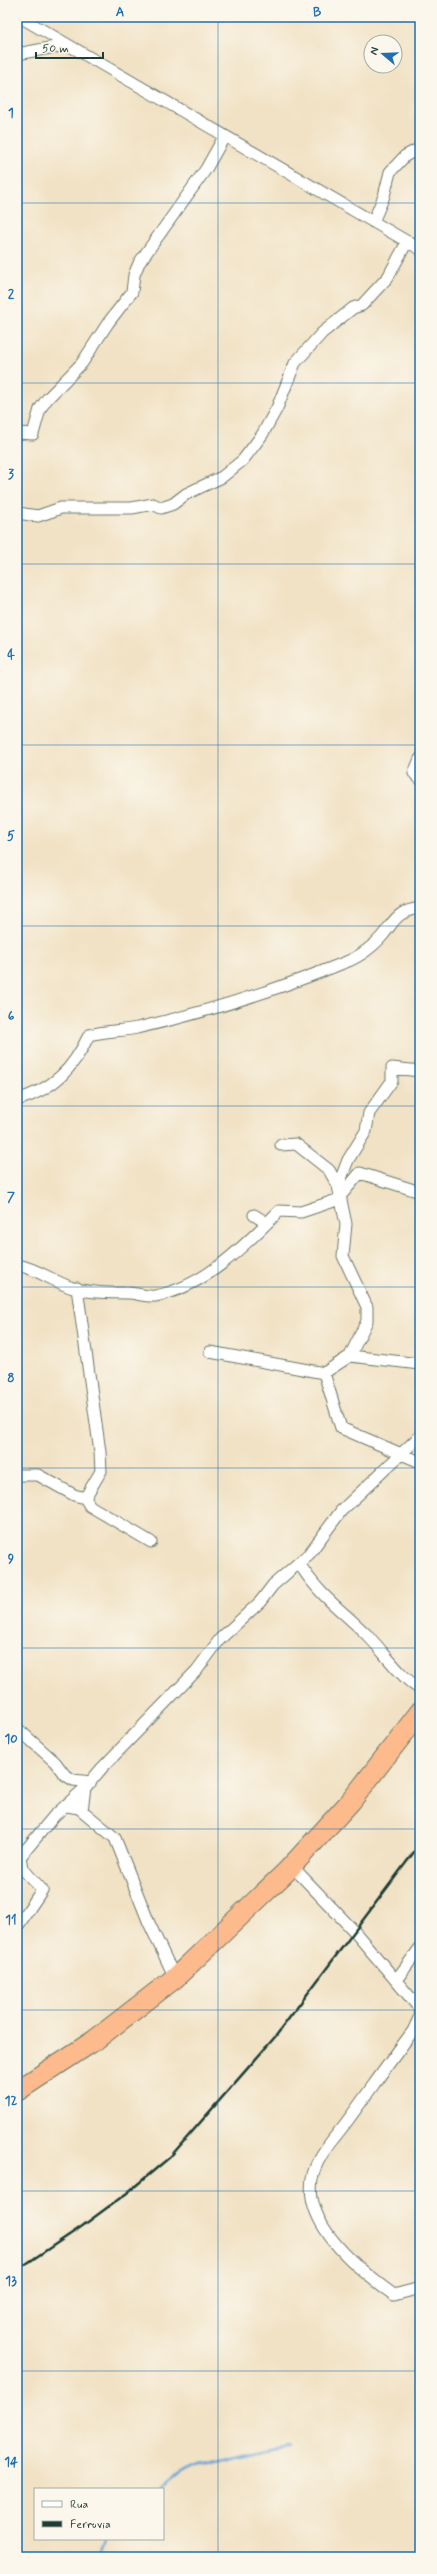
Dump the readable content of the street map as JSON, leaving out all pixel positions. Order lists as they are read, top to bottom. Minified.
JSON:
{"legend":["Rua","Ferrovia"],"scale_bar":"50 m","north":"left","grid":{"columns":["A","B"],"rows":["1","2","3","4","5","6","7","8","9","10","11","12","13","14"]}}
